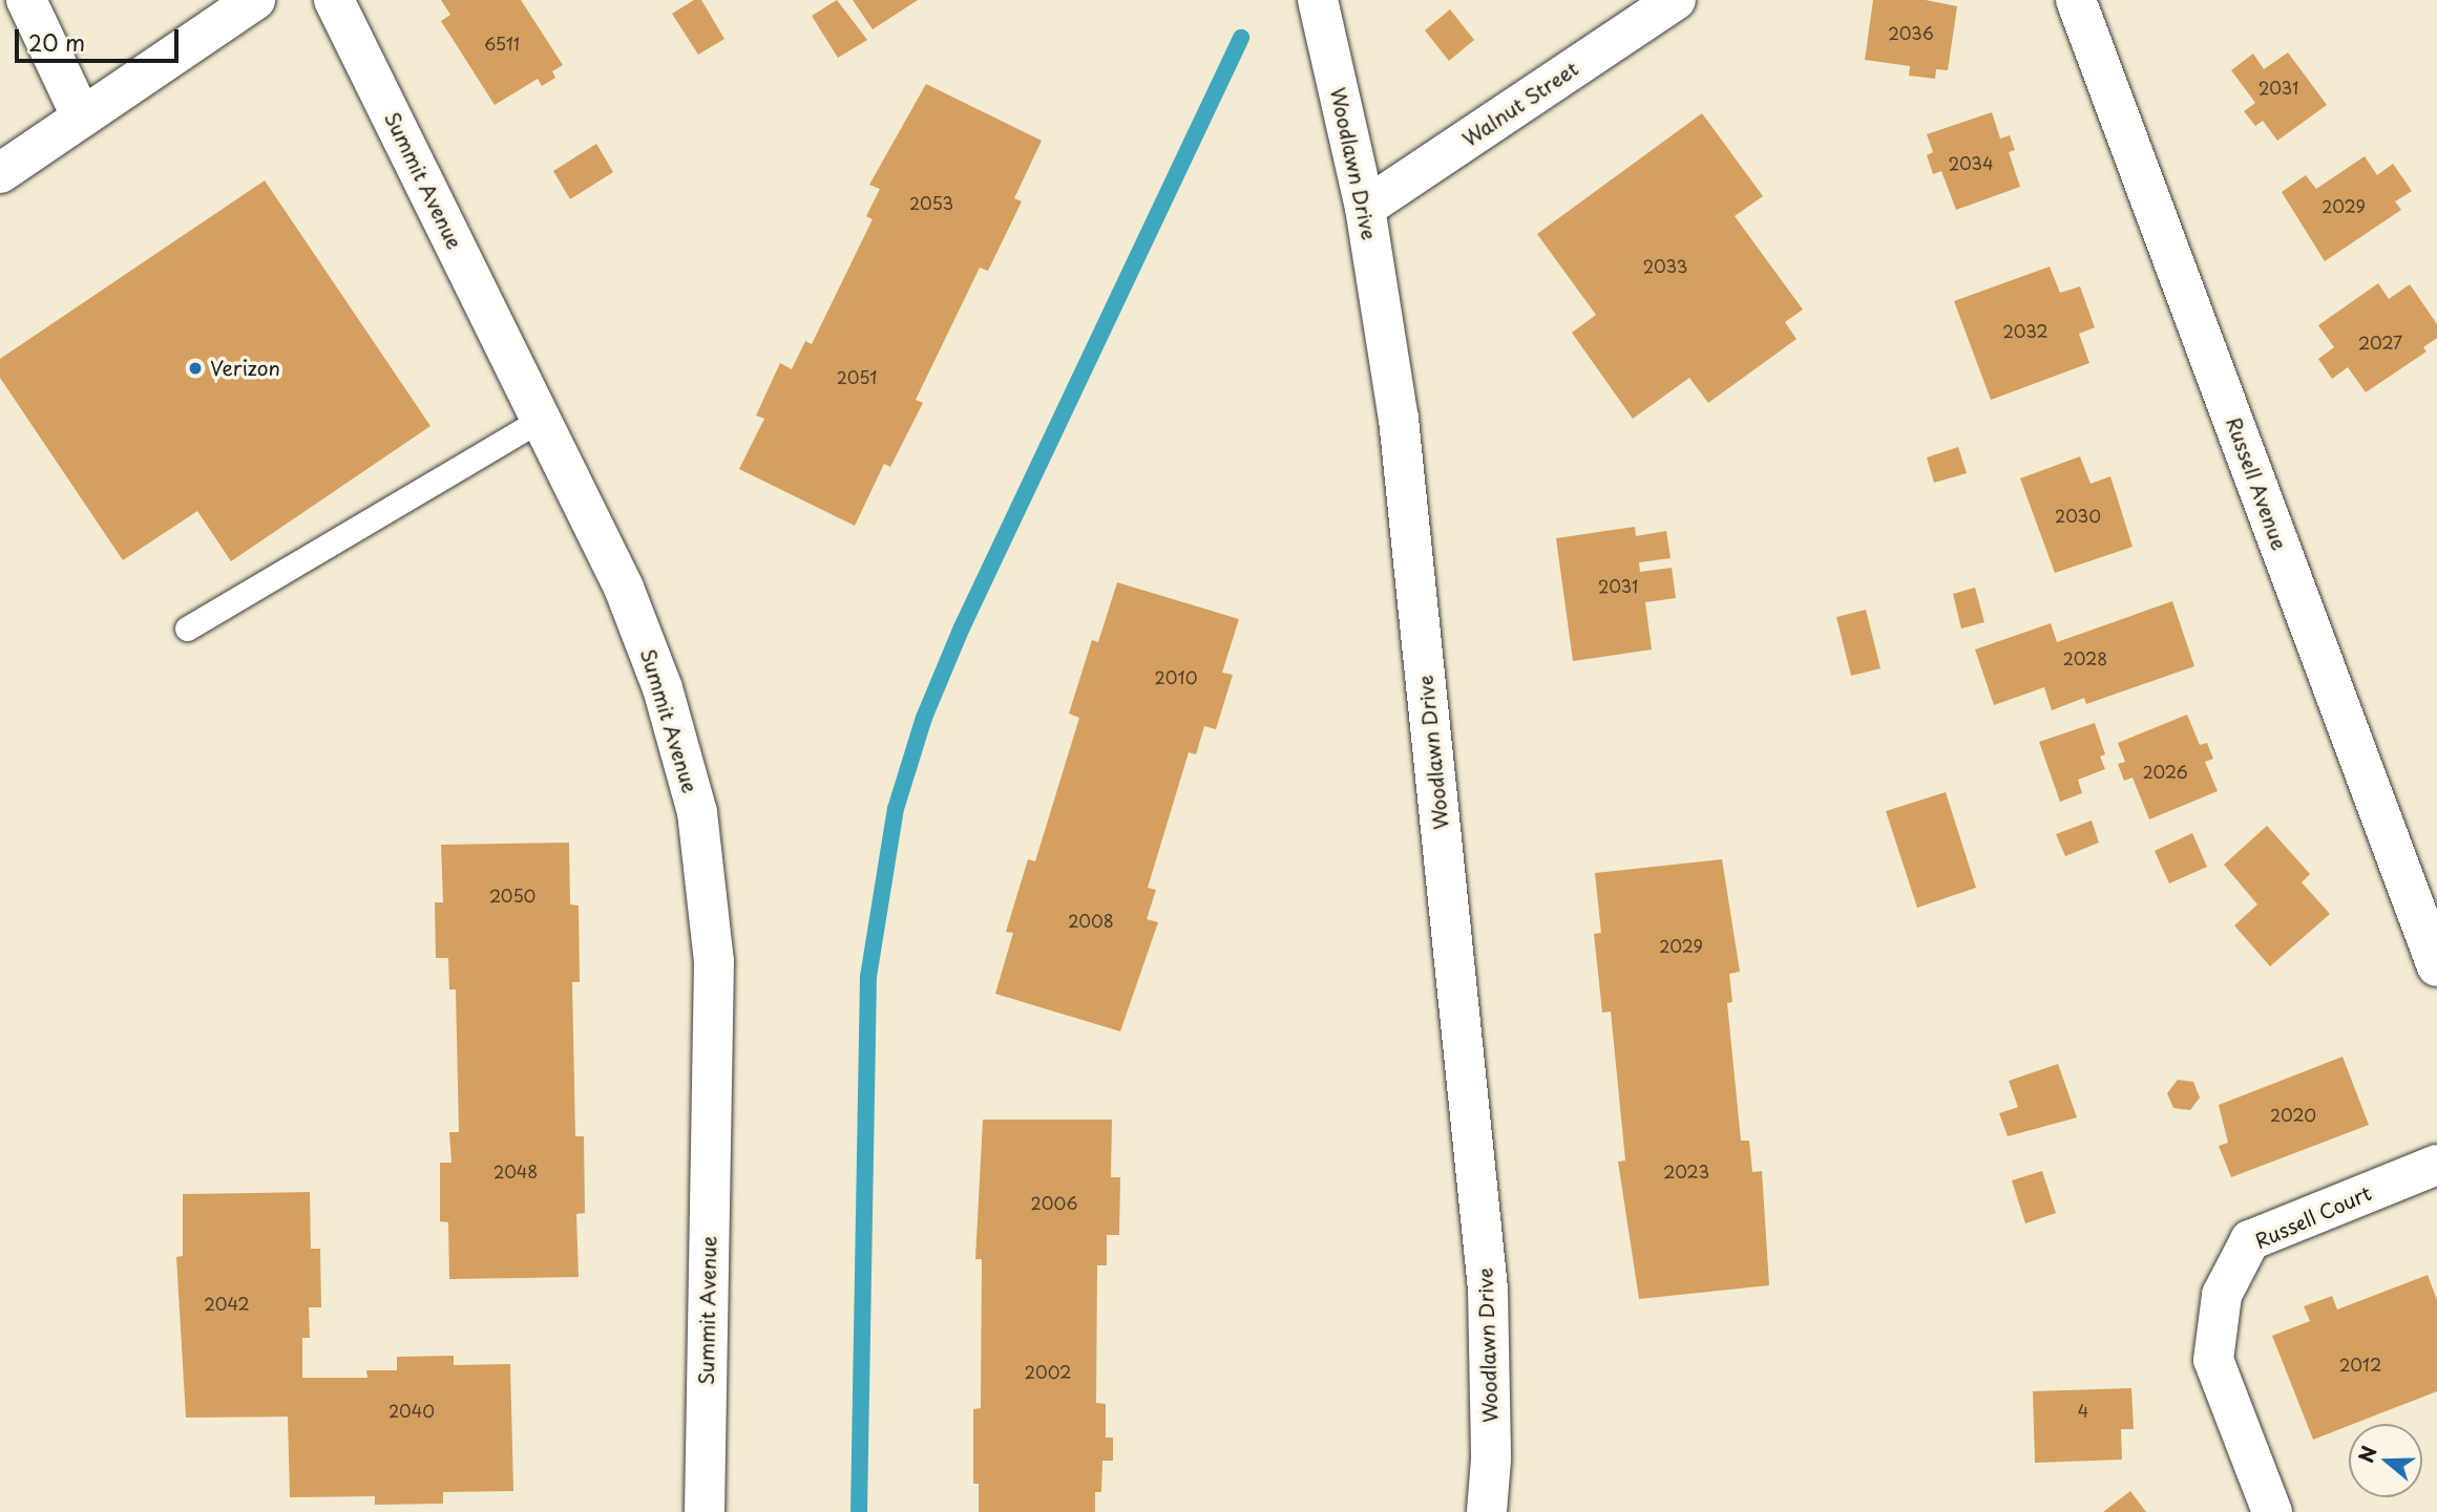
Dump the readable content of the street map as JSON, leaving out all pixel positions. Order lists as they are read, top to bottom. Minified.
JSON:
{"streets":{"street":["Walnut Street","Woodlawn Drive","Summit Avenue","Russell Avenue","Russell Court"]},"crossings":[["Walnut Street","Woodlawn Drive"]],"places":["Verizon"],"house_numbers":["2036","6511","2031","2034","2053","2029","2033","2032","2027","2051","2030","2031","2028","2010","2026","2050","2008","2029","2020","2048","2023","2006","2042","2012","2002","2040","4"],"scale_bar":"20 m","north":"left"}
